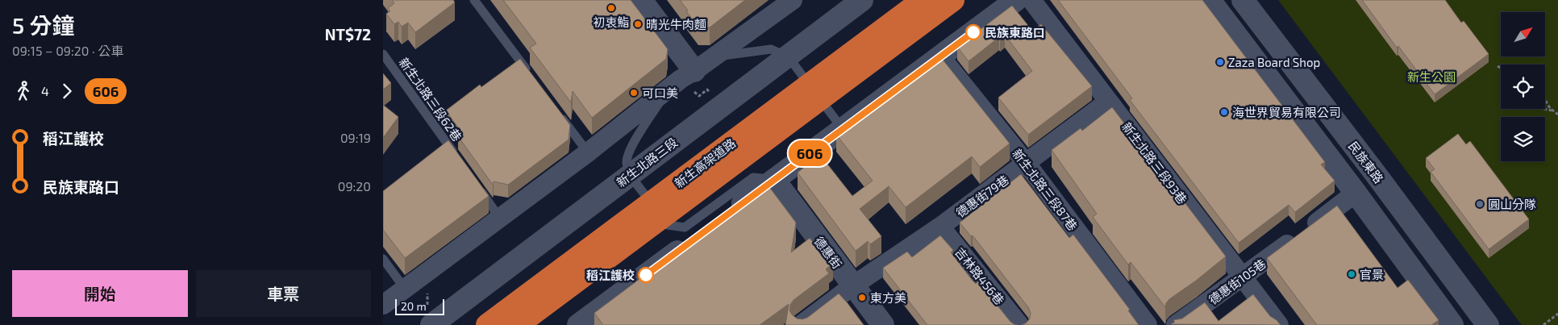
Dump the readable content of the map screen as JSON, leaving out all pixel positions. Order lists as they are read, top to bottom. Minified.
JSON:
{"streets":{"highway":["新生高架道路"],"street":["新生北路三段","民族東路","新生北路三段93巷","新生北路三段87巷","德惠街79巷","德惠街","吉林路456巷","德惠街105巷"],"lane":["新生北路三段62巷"]},"crossings":[["新生北路三段93巷","德惠街79巷"],["新生北路三段93巷","德惠街105巷"],["新生北路三段87巷","德惠街79巷"],["德惠街79巷","德惠街"],["德惠街79巷","吉林路456巷"]],"parks":["新生公園"],"places":["初衷鮨","晴光牛肉麵","民族東路口","Zaza Board Shop","可口美","海世界貿易有限公司","圓山分隊","官景","稻江護校","東方美"],"lines":["bus line 606"],"scale_bar":"20 m","north":"top right","page":{"heading":["5 分鐘","09:15 – 09:20 · 公車","NT$72"],"on_map":"606","legs":["4","606"],"list":[{"name":"稻江護校","value":"09:19"},{"name":"民族東路口","value":"09:20"}],"buttons":["開始","車票"],"scale":"20 m"}}
